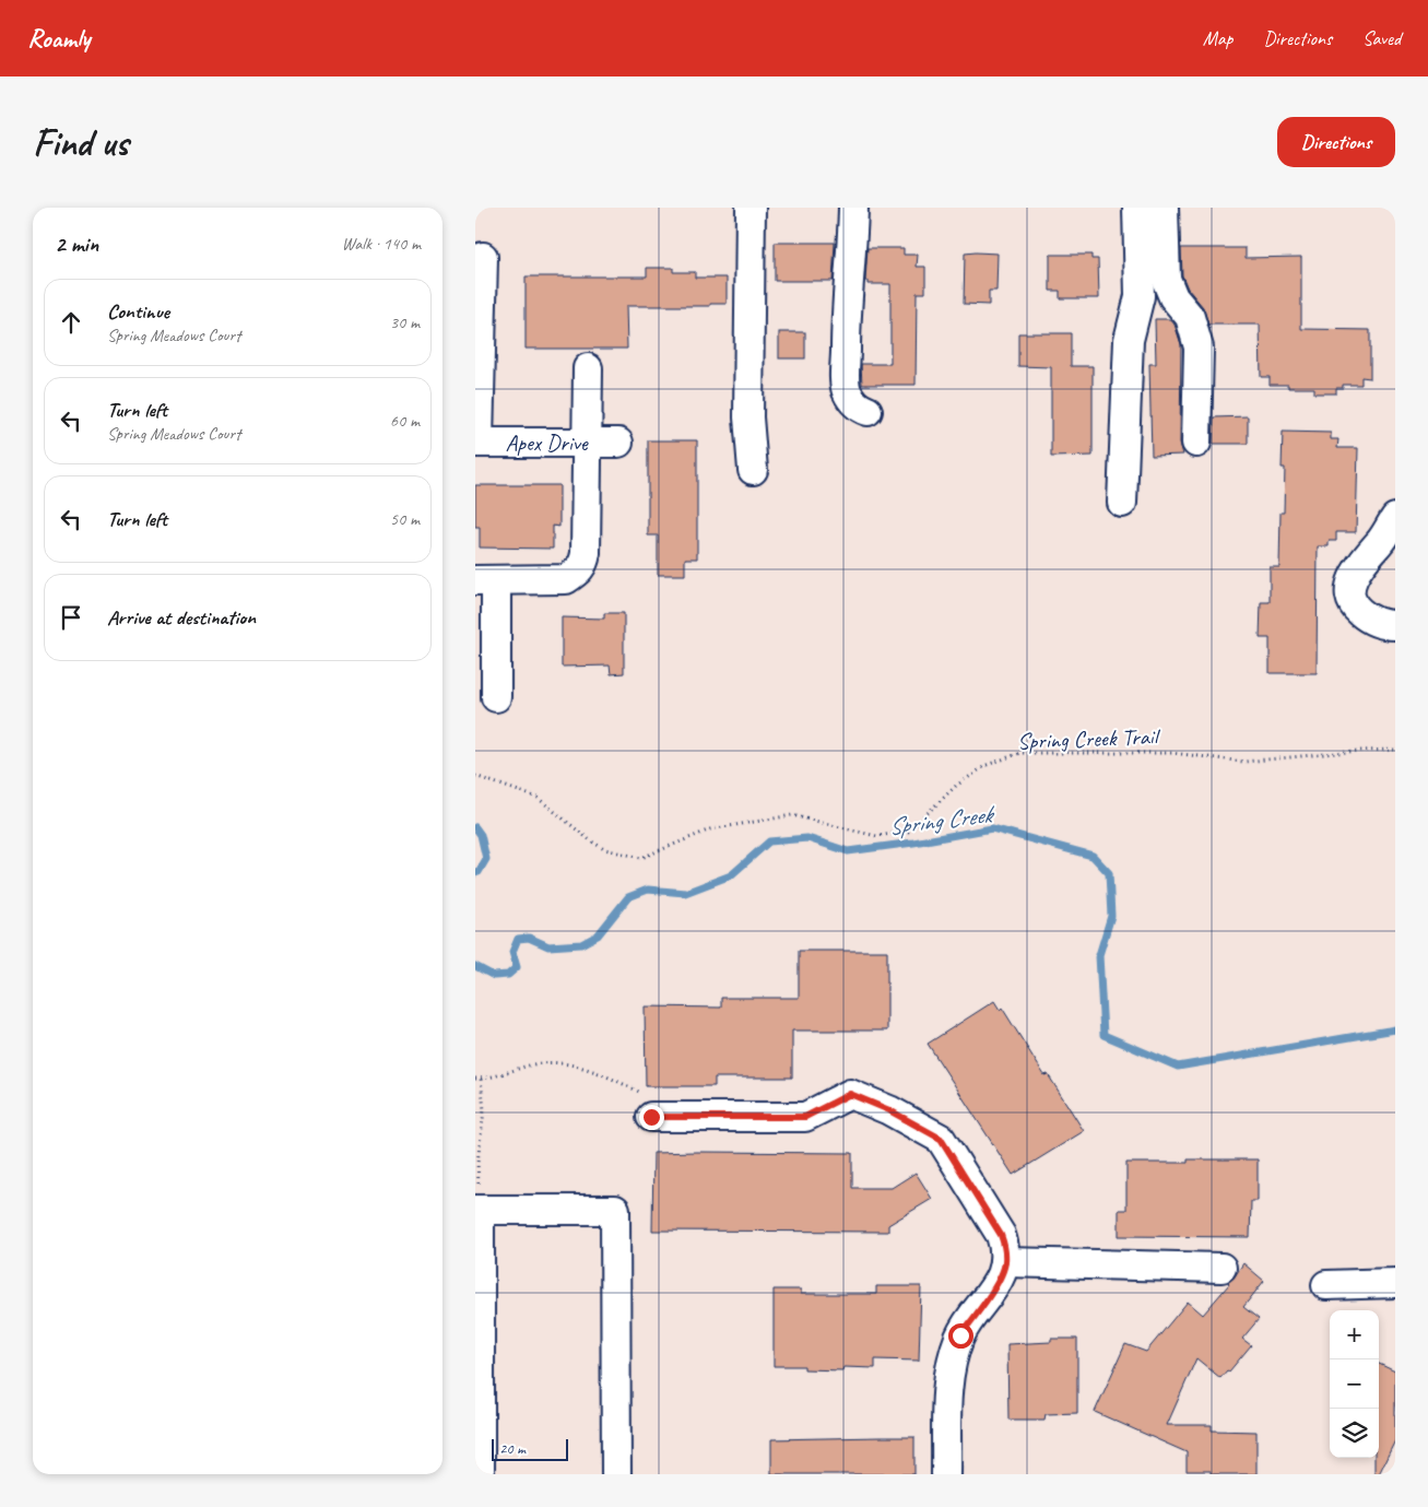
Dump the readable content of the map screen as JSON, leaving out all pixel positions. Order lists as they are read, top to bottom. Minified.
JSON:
{"streets":{"street":["Apex Drive"],"path":["Spring Creek Trail"]},"water":["Spring Creek"],"scale_bar":"20 m","page":{"header":"Roamly","nav":["Map","Directions","Saved"],"buttons":"Directions","title":"Find us","heading":["2 min","Walk · 140 m"],"list":[["Continue","Spring Meadows Court","30 m"],["Turn left","Spring Meadows Court","60 m"],["Turn left","50 m"],"Arrive at destination"],"map_buttons":["+","−"],"scale":"20 m"}}
